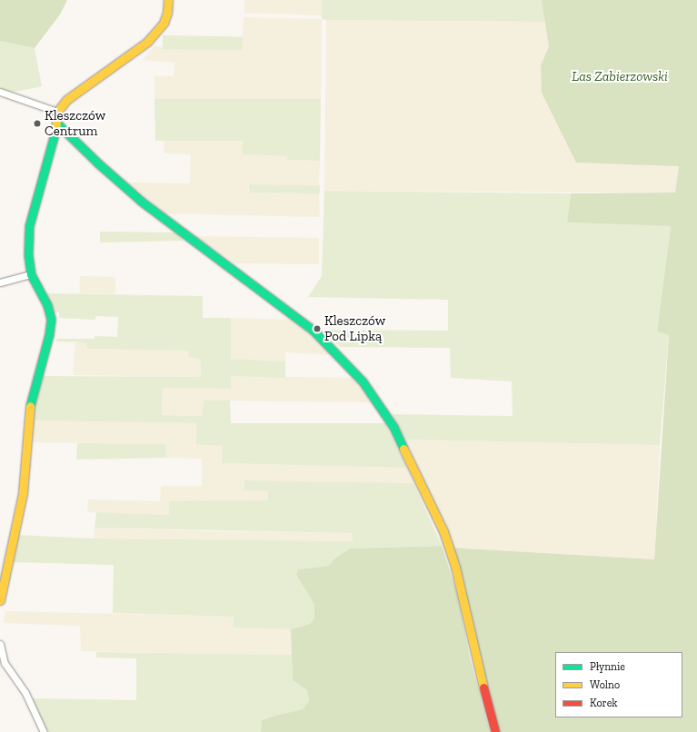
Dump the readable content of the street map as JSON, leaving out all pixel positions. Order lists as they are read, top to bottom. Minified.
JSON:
{"parks":["Las Zabierzowski"],"places":["Kleszczów Centrum","Kleszczów Pod Lipką"],"legend":["Płynnie","Wolno","Korek"]}
